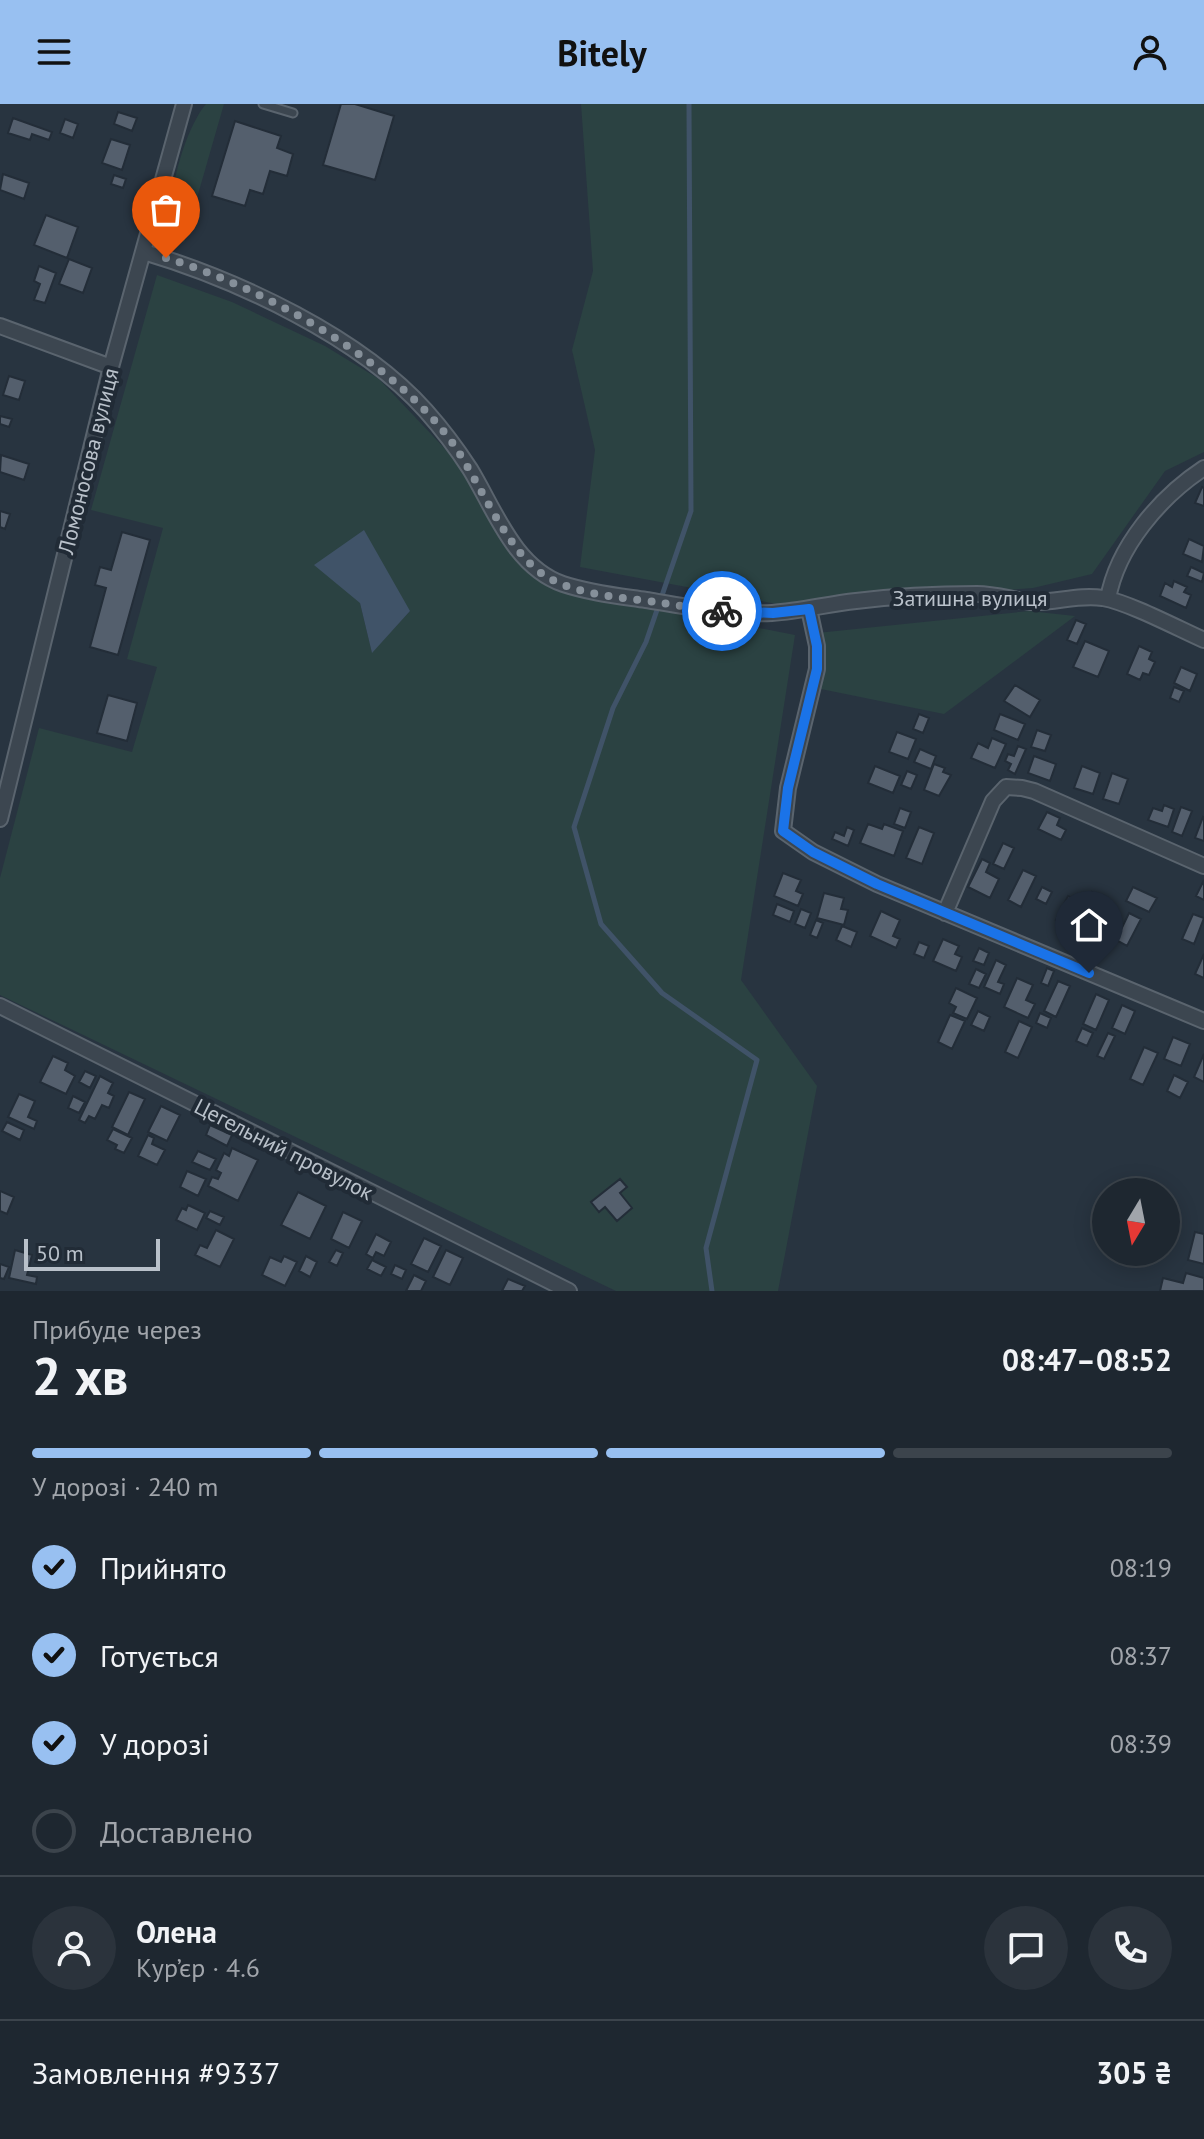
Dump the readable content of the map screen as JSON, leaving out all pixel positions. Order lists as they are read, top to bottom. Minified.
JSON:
{"streets":{"street":["Ломоносова вулиця","Затишна вулиця","Цегельний провулок"]},"crossings":[["Ломоносова вулиця","Затишна вулиця"]],"scale_bar":"50 m","north":"bottom","page":{"header":"Bitely","scale":"50 m","heading":["2 хв","Прибуде через","08:47–08:52"],"panel":["Олена","Кур’єр · 4.6","Замовлення #9337","305 ₴"],"bar":"У дорозі · 240 m","list":[["Прийнято","08:19"],["Готується","08:37"],["У дорозі","08:39"],"Доставлено"]}}
